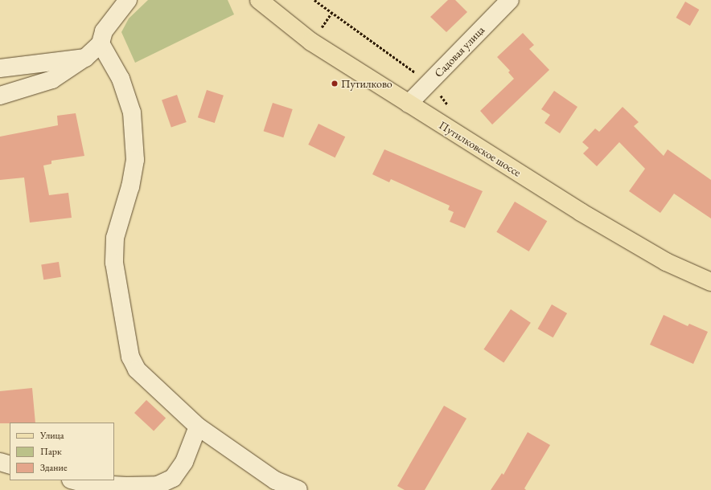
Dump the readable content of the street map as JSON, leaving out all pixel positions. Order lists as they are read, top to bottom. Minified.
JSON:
{"streets":{"main road":["Путилковское шоссе"],"street":["Садовая улица"]},"crossings":[["Садовая улица","Путилковское шоссе"]],"places":["Путилково"],"legend":["Улица","Парк","Здание"]}
